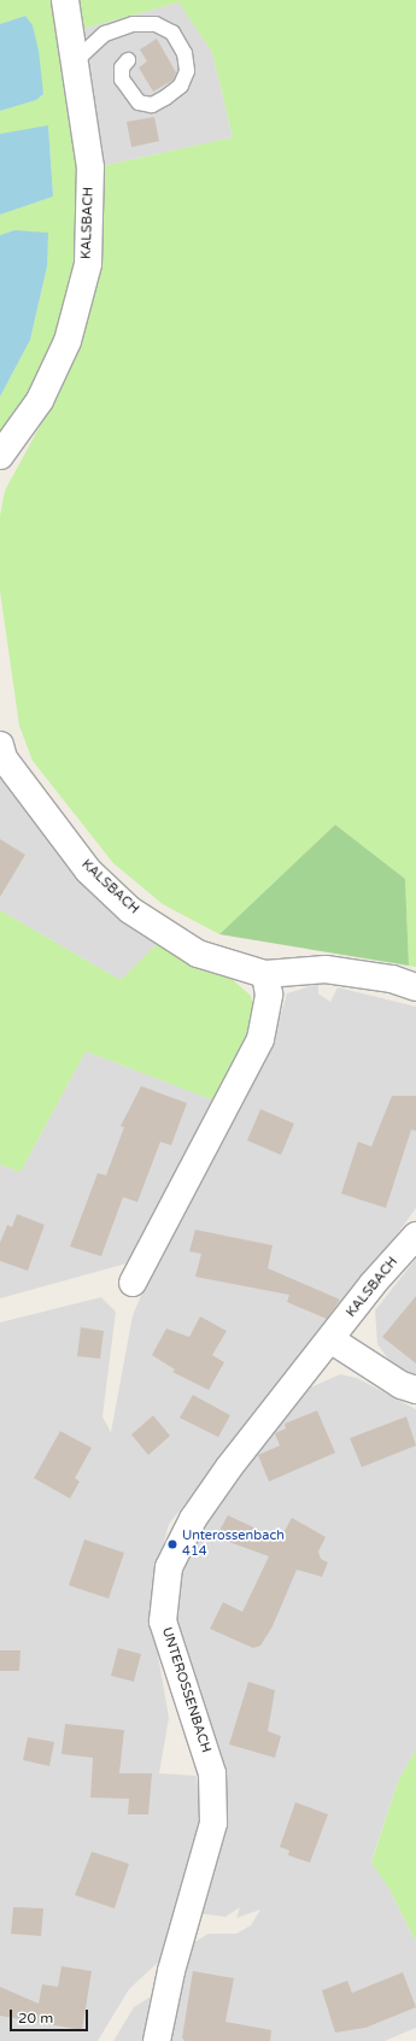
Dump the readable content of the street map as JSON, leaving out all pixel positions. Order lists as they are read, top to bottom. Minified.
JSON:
{"streets":{"street":["KALSBACH","UNTEROSSENBACH"]},"crossings":[["KALSBACH","UNTEROSSENBACH"]],"places":["Unterossenbach 414"],"scale_bar":"20 m"}
